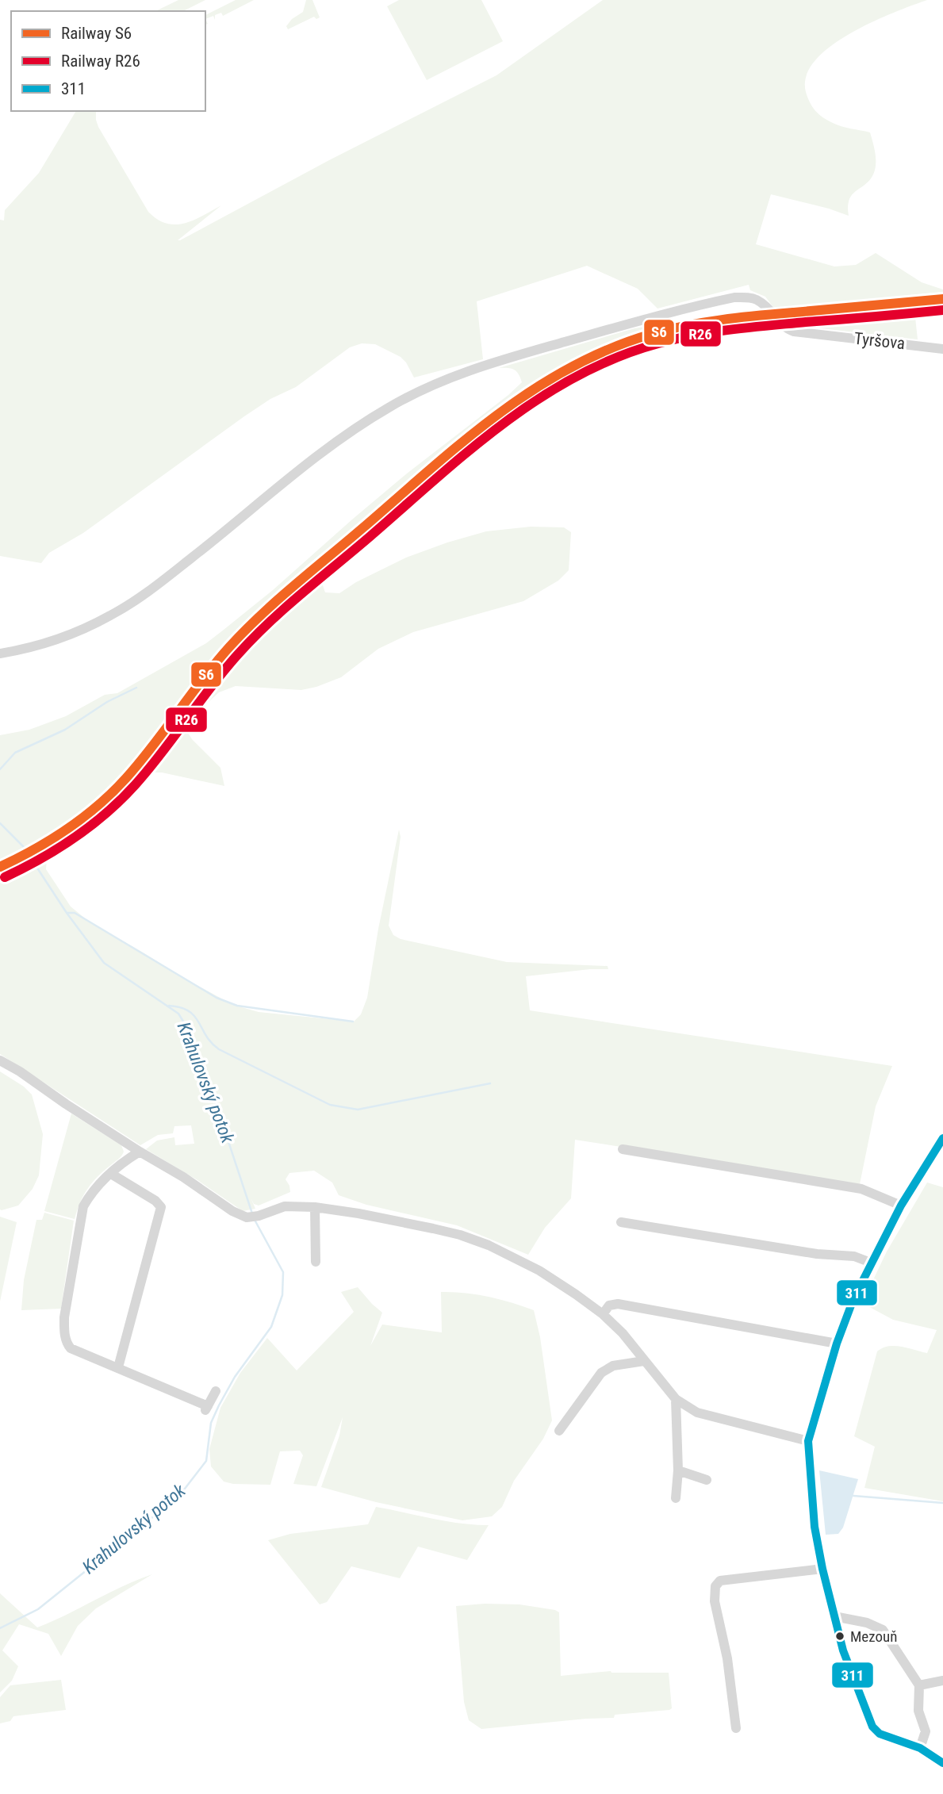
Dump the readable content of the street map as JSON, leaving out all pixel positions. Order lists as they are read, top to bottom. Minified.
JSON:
{"streets":{"street":["Tyršova"]},"water":["Krahulovský potok"],"places":["Mezouň"],"lines":["rail line S6","rail line R26","transit line 311"],"legend":["Railway S6","Railway R26","311"]}
